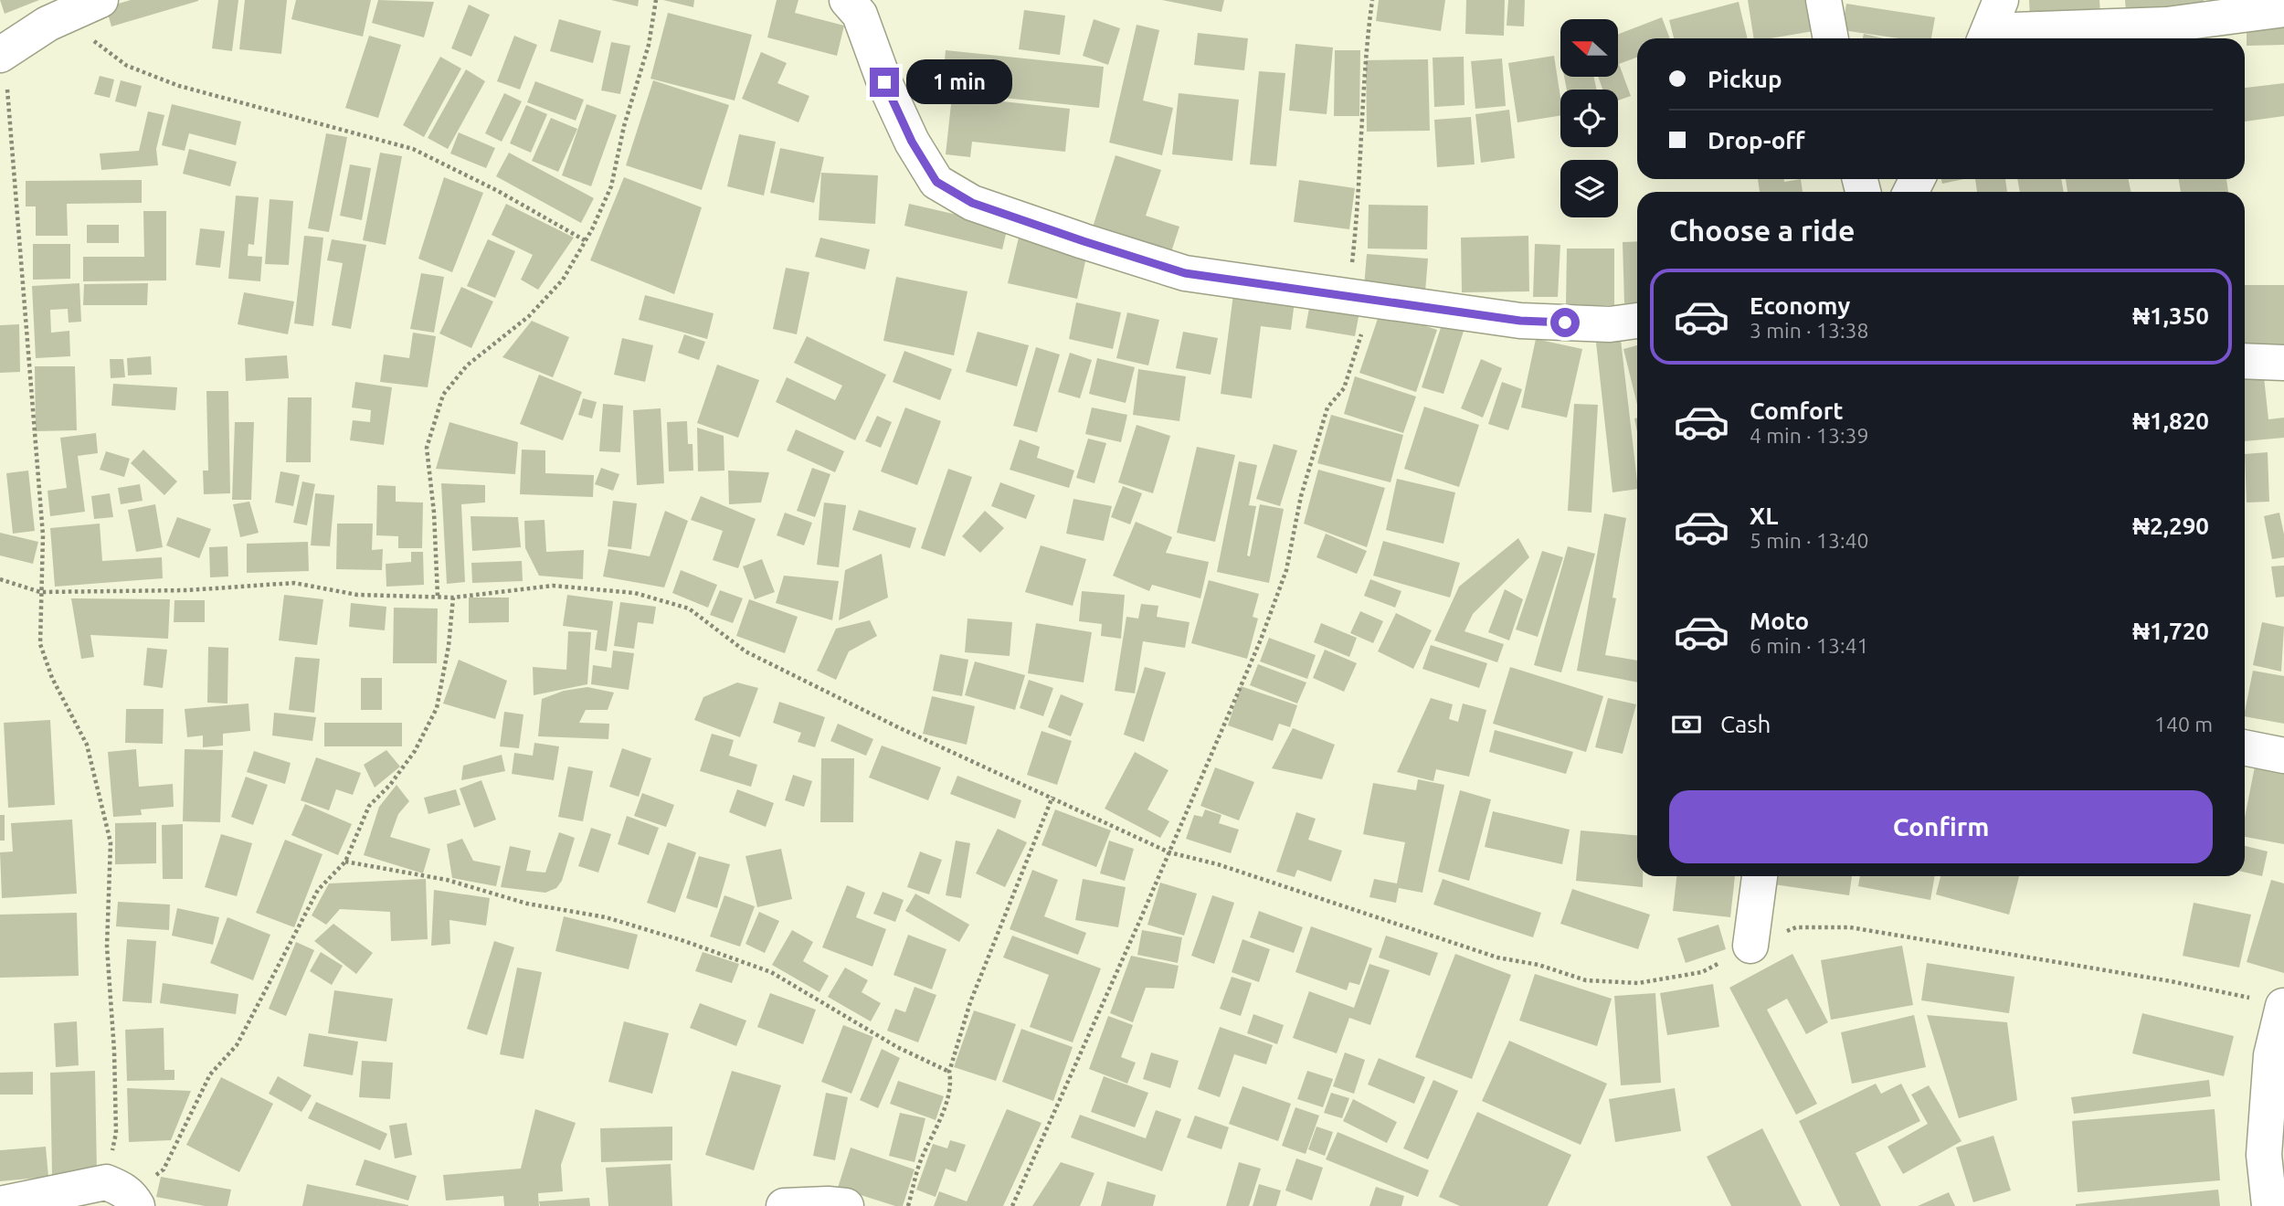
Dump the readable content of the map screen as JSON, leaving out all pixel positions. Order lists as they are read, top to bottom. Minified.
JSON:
{"north":"left","page":{"banner":["Pickup","Drop-off"],"bubble":"1 min","heading":"Choose a ride","list":[{"name":"Economy","note":"3 min · 13:38","value":"₦1,350"},{"name":"Comfort","note":"4 min · 13:39","value":"₦1,820"},{"name":"XL","note":"5 min · 13:40","value":"₦2,290"},{"name":"Moto","note":"6 min · 13:41","value":"₦1,720"}],"pay":["Cash","140 m"],"buttons":"Confirm"}}
